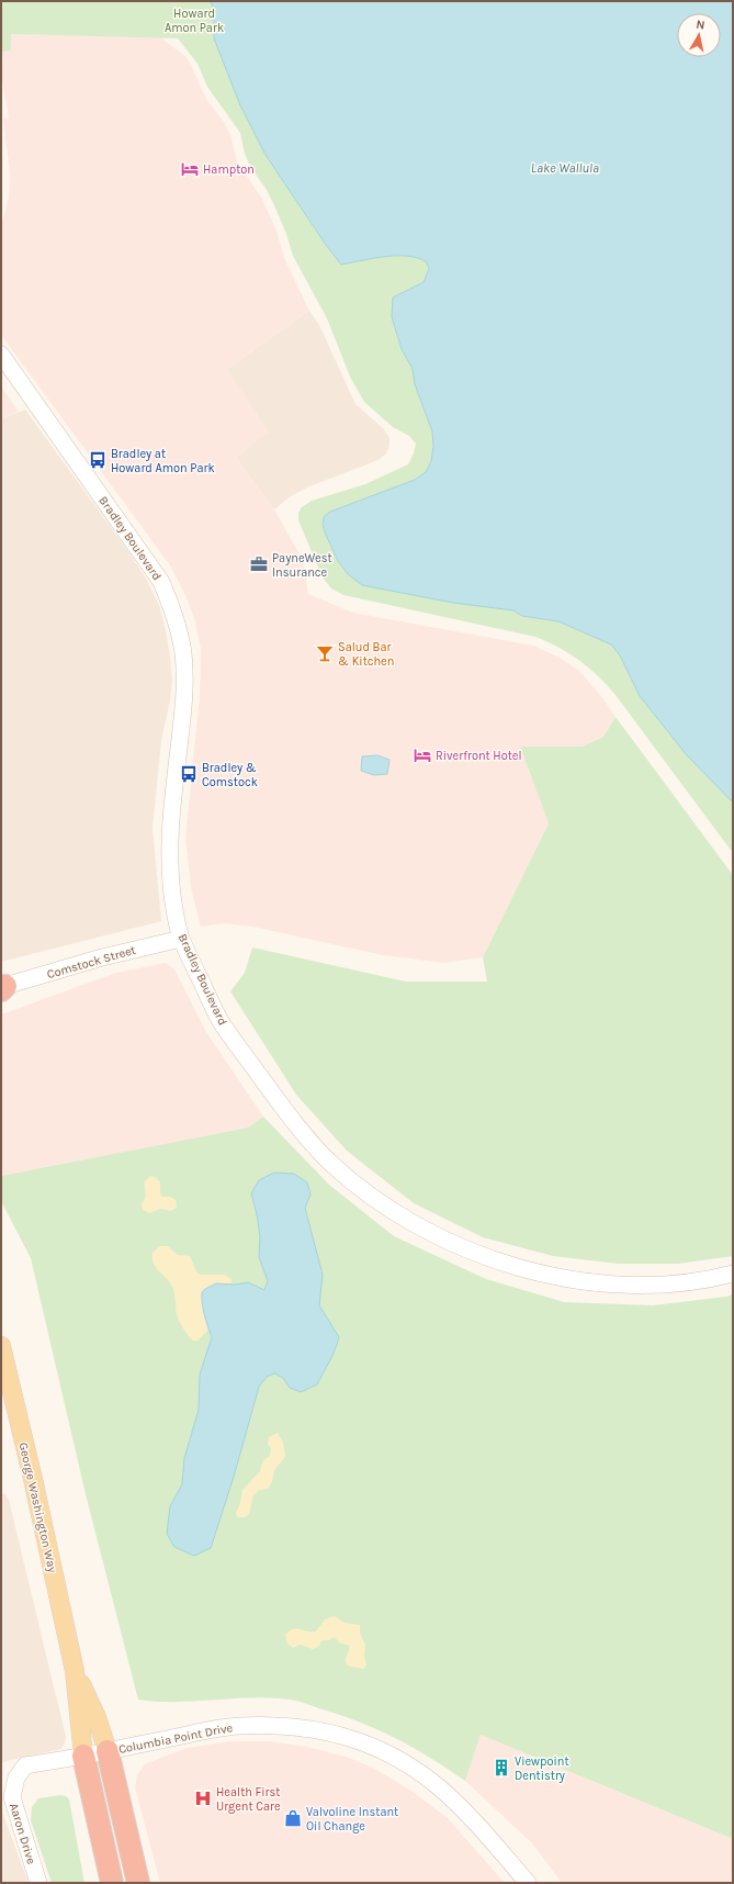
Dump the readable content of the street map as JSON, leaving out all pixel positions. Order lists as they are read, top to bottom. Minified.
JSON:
{"streets":{"highway":["George Washington Way"],"street":["Bradley Boulevard","Comstock Street","Columbia Point Drive","Aaron Drive"]},"crossings":[["Bradley Boulevard","Comstock Street"],["George Washington Way","Columbia Point Drive"],["George Washington Way","Aaron Drive"],["Columbia Point Drive","Aaron Drive"]],"water":["Lake Wallula"],"parks":["Howard Amon Park"],"places":{"hotel":["Hampton","Riverfront Hotel"],"bus stop":["Bradley at Howard Amon Park","Bradley & Comstock"],"office":["PayneWest Insurance"],"bar":["Salud Bar & Kitchen"],"building":["Viewpoint Dentistry"],"hospital":["Health First Urgent Care"],"shop":["Valvoline Instant Oil Change"]},"north":"top"}
